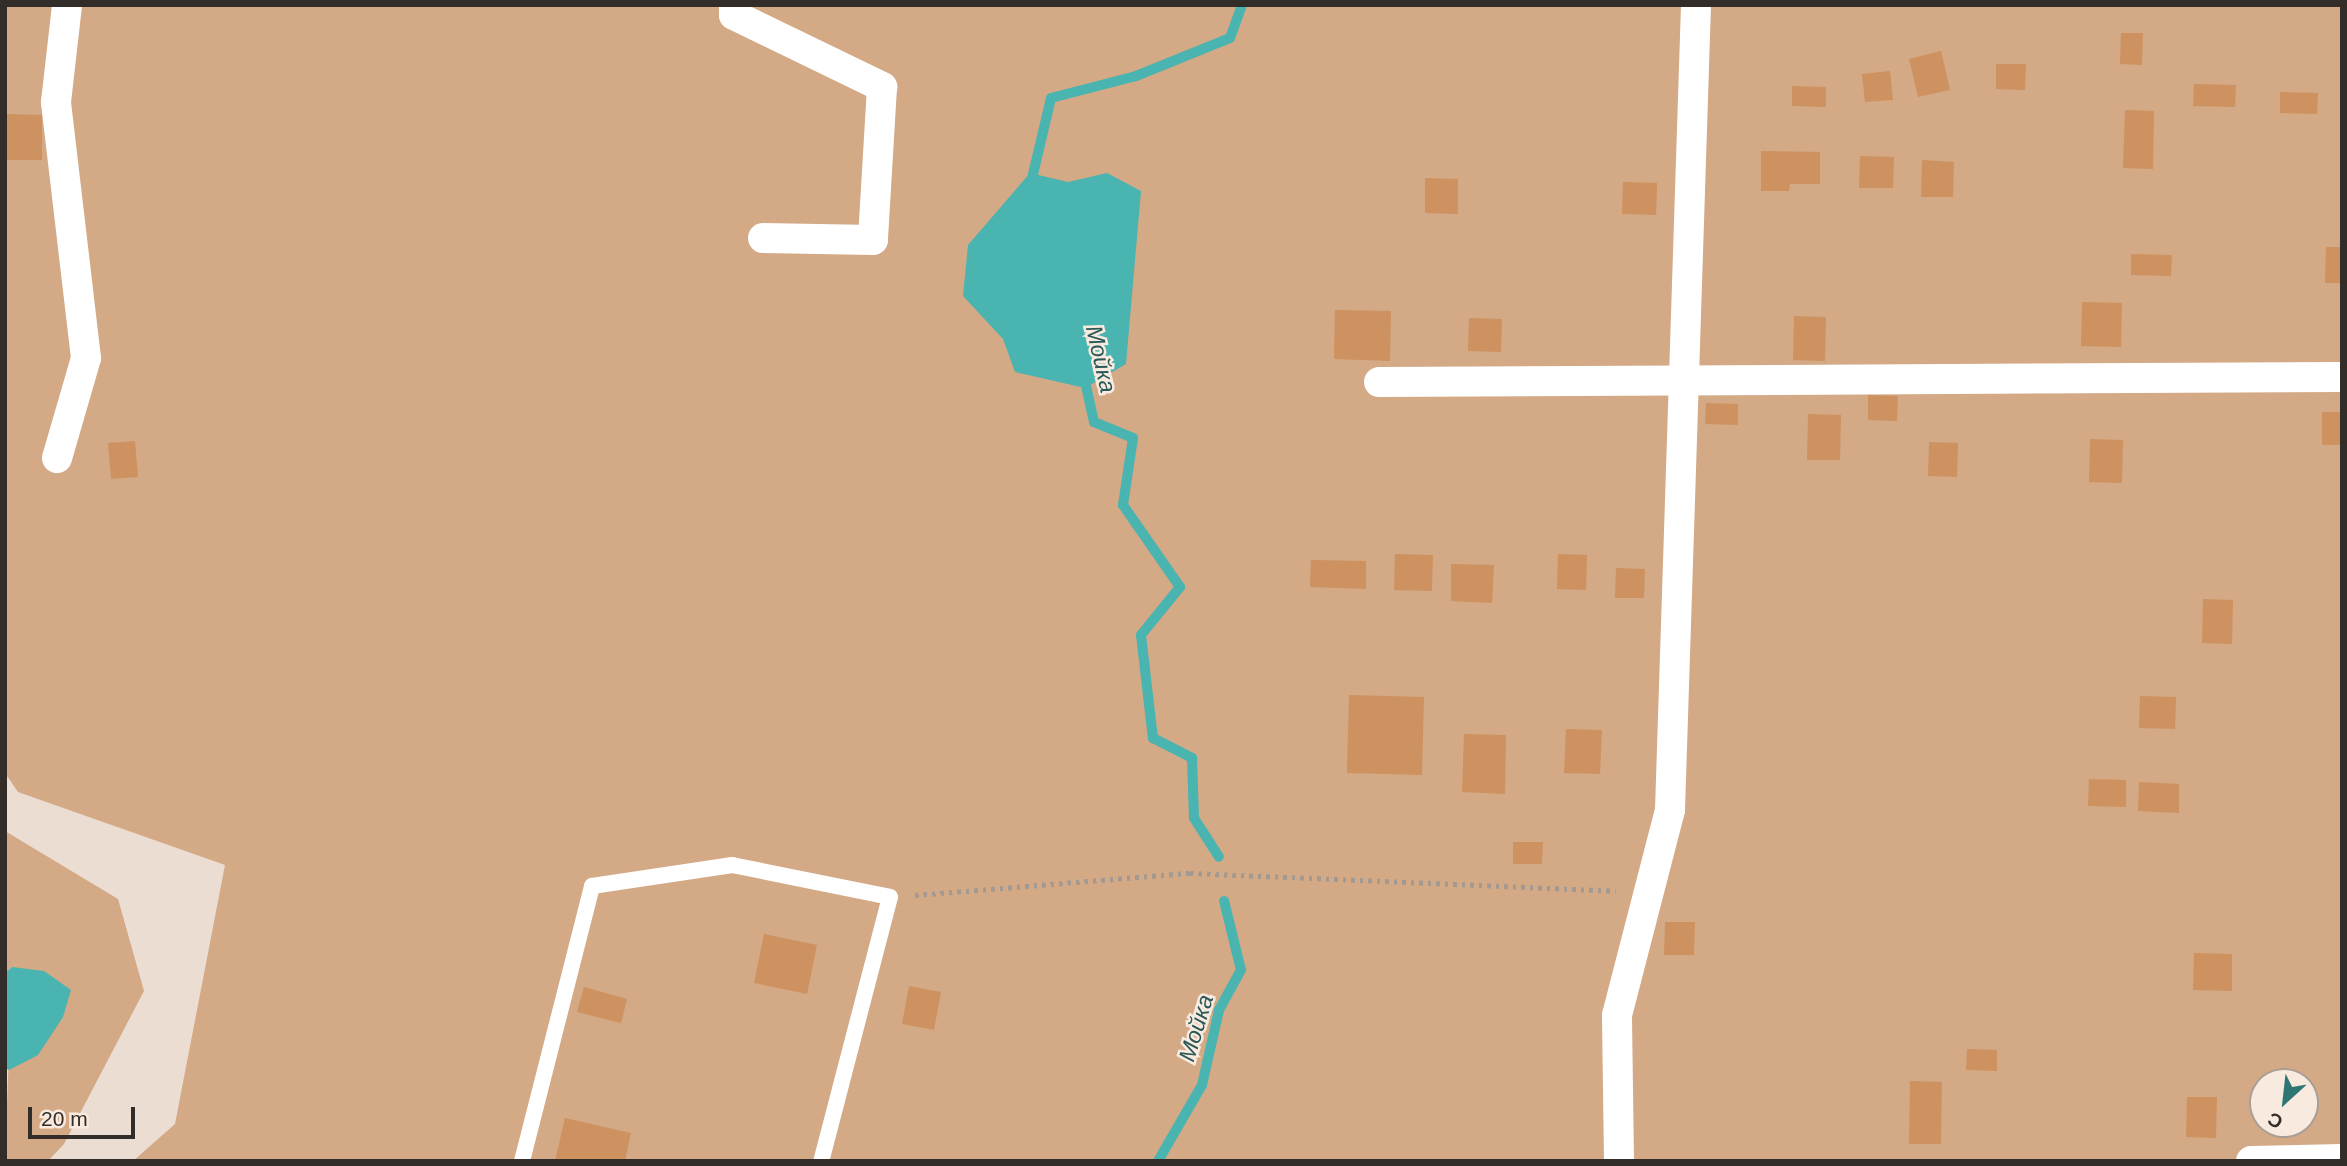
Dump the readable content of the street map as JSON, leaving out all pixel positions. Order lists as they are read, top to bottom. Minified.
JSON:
{"water":["Мойка"],"scale_bar":"20 m","north":"bottom left"}
